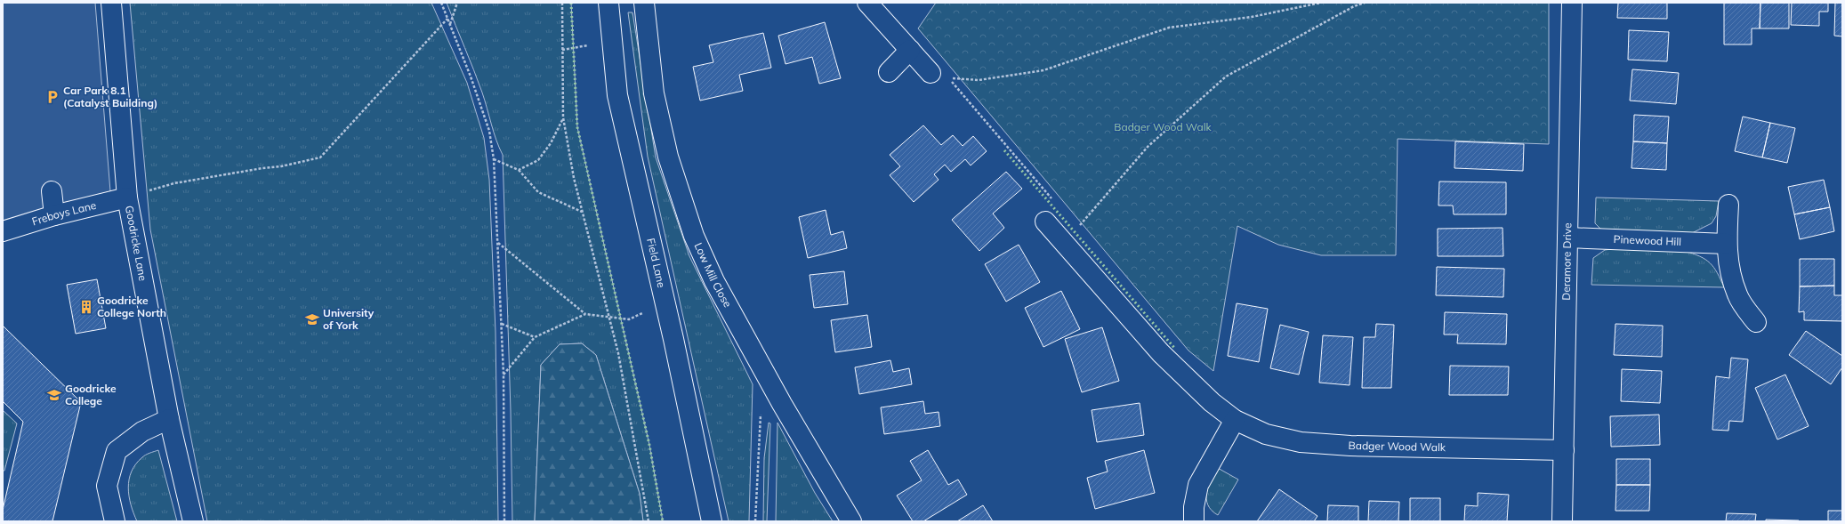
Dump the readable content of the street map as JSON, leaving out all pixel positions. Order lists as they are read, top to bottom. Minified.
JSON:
{"streets":{"street":["Freboys Lane","Pinewood Hill","Goodricke Lane","Field Lane","Deramore Drive","Low Mill Close","Badger Wood Walk"]},"crossings":[["Freboys Lane","Goodricke Lane"],["Pinewood Hill","Deramore Drive"],["Deramore Drive","Badger Wood Walk"]],"parks":["Badger Wood Walk"],"places":{"parking":["Car Park 8.1 (Catalyst Building)"],"building":["Goodricke College North"],"school or university":["University of York","Goodricke College"]}}
